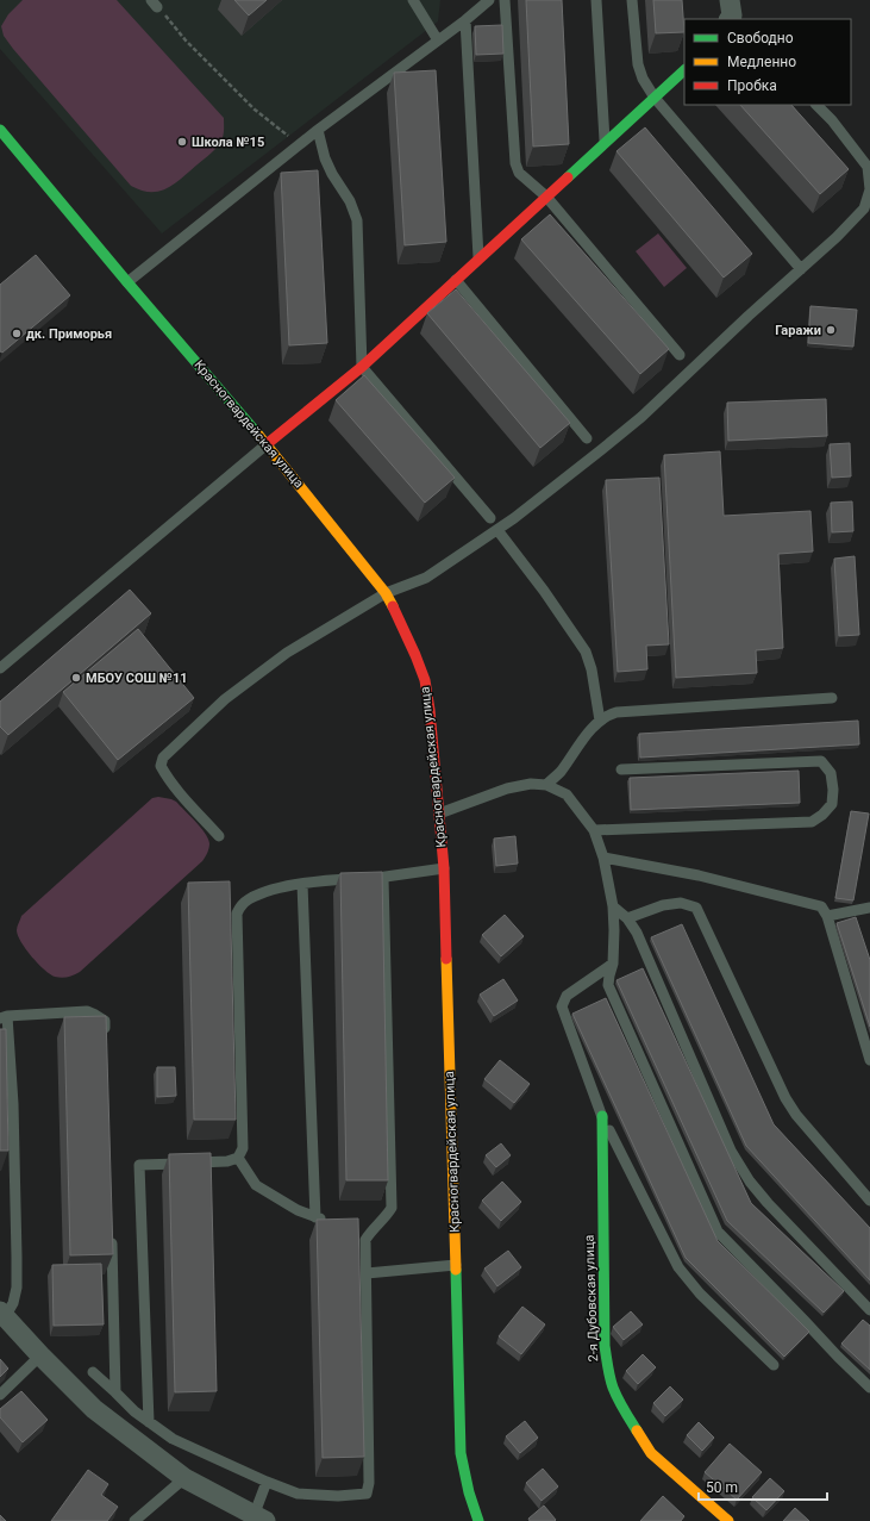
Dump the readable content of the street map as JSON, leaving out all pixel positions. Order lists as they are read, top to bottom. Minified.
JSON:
{"streets":{"main road":["Красногвардейская улица","2-я Дубовская улица"]},"places":["Школа №15","Гаражи","дк. Приморья","МБОУ СОШ №11"],"legend":["Свободно","Медленно","Пробка"],"scale_bar":"50 m"}
